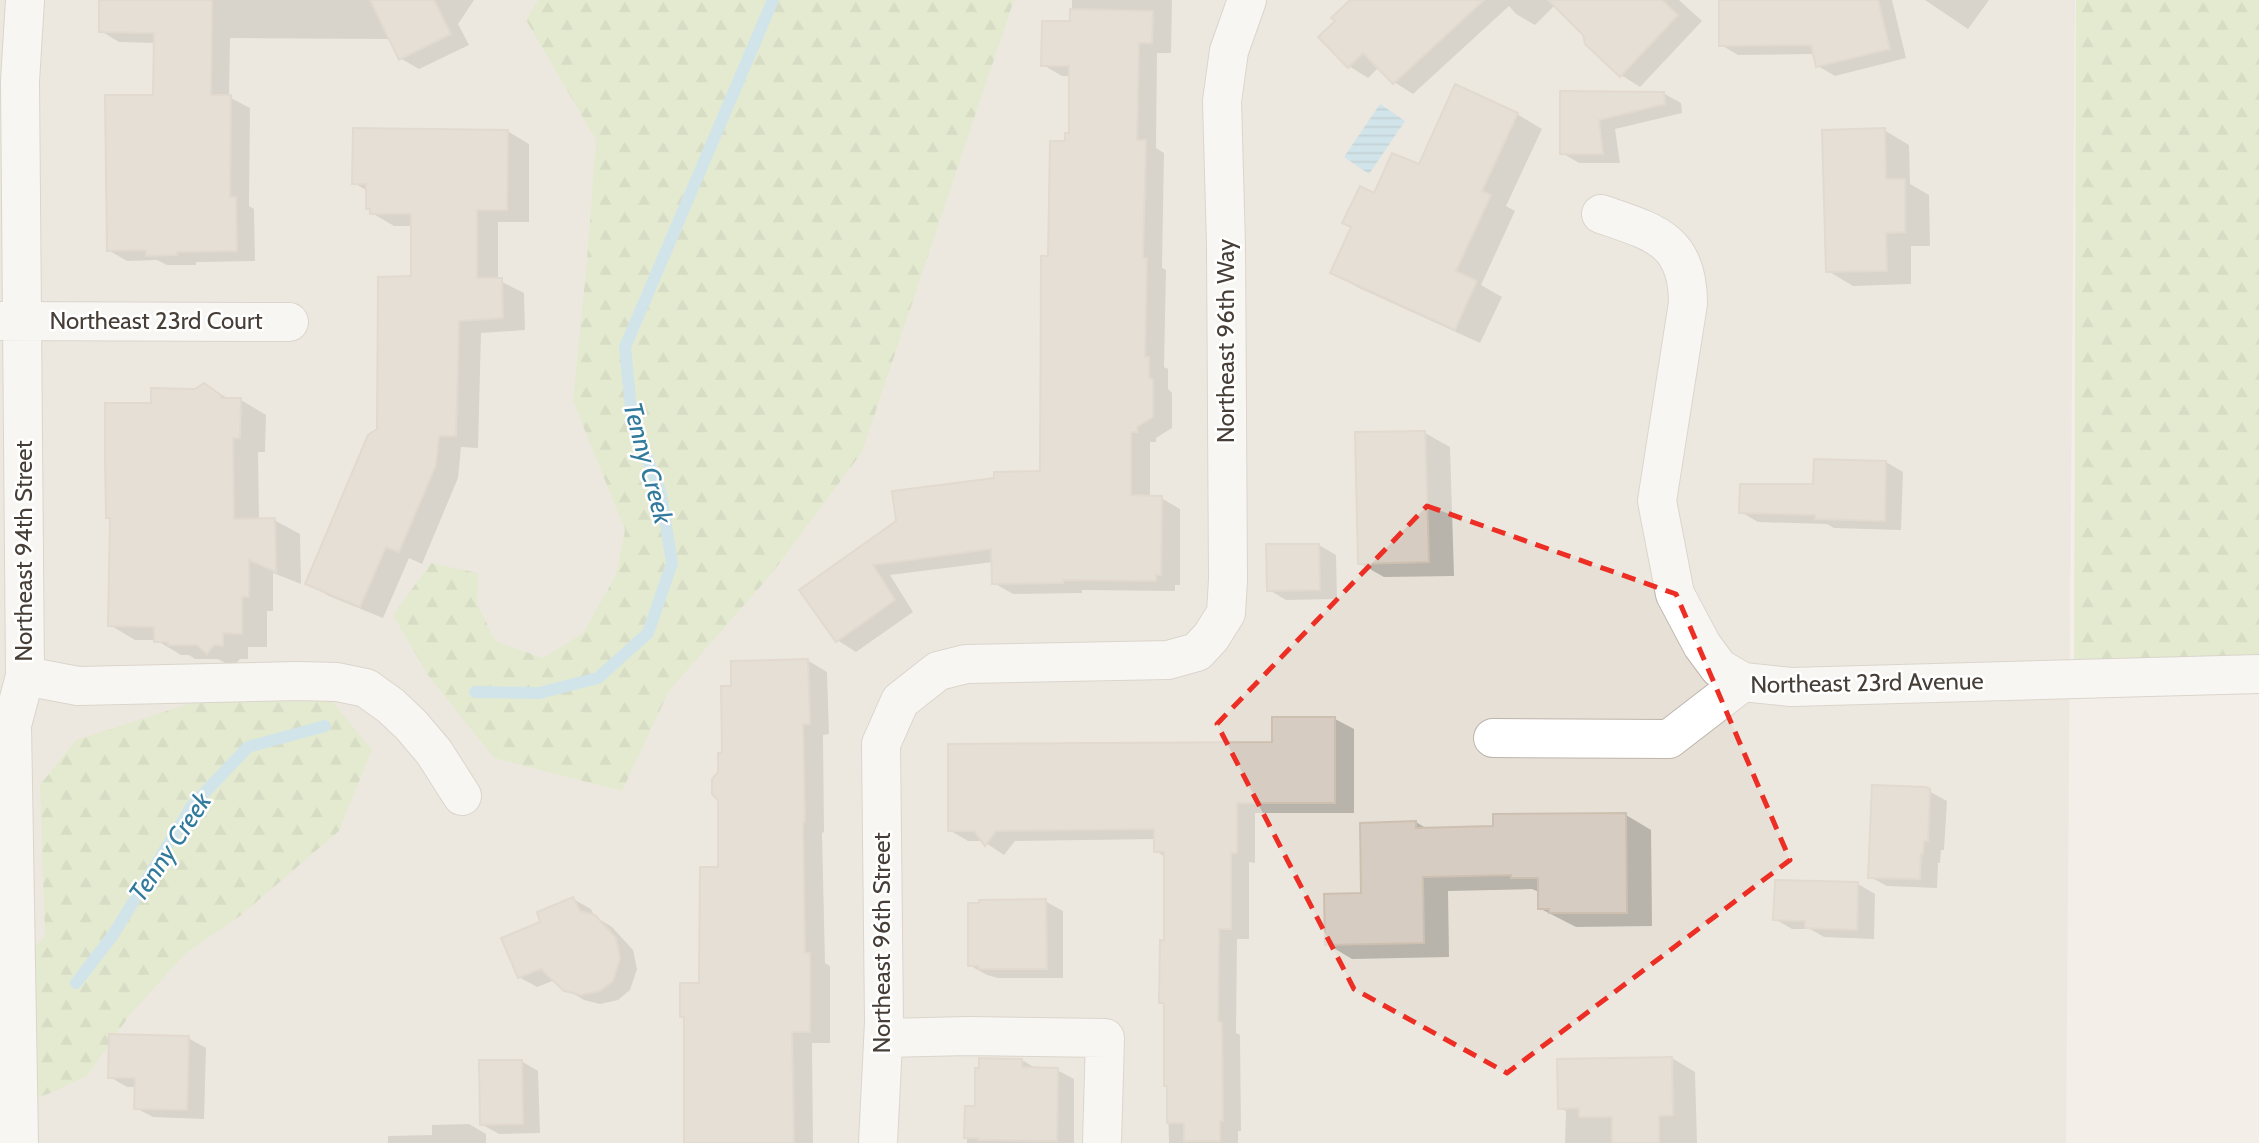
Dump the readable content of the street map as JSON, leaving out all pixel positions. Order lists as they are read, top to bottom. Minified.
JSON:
{"streets":{"street":["Northeast 23rd Court","Northeast 96th Way","Northeast 94th Street","Northeast 23rd Avenue","Northeast 96th Street"]},"crossings":[["Northeast 23rd Court","Northeast 94th Street"],["Northeast 96th Way","Northeast 96th Street"]],"water":["Tenny Creek"]}
